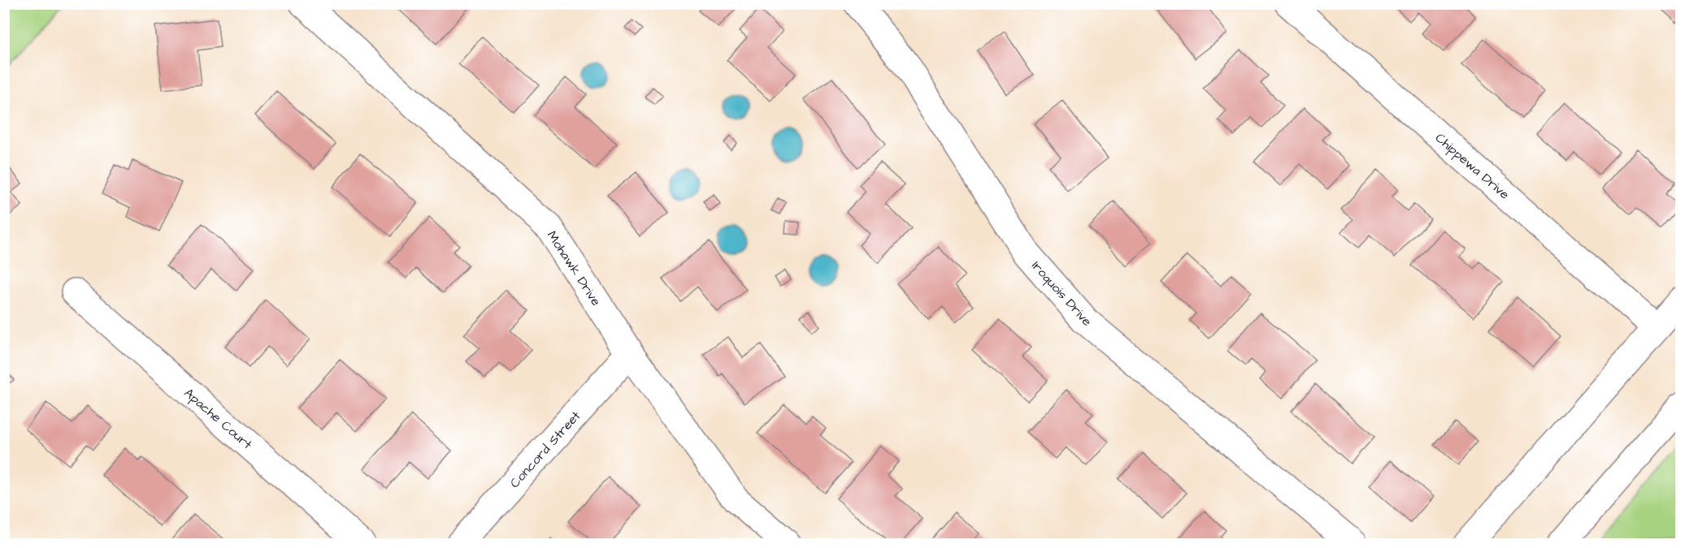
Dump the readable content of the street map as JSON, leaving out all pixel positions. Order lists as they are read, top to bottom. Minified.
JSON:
{"streets":{"street":["Chippewa Drive","Mohawk Drive","Iroquois Drive","Apache Court","Concord Street"]},"crossings":[["Mohawk Drive","Concord Street"]]}
